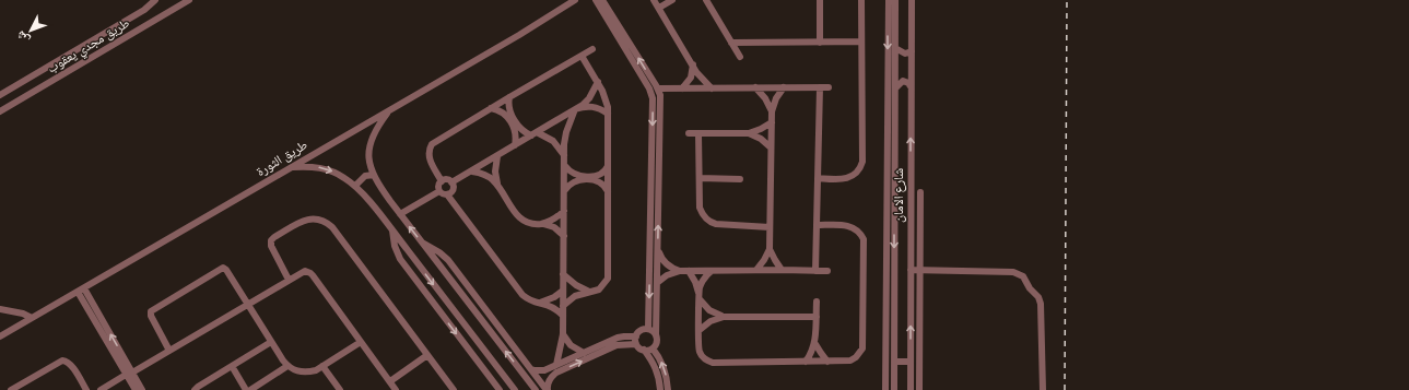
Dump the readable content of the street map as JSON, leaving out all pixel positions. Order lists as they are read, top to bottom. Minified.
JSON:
{"streets":{"street":["طريق مجدي يعقوب","طريق الثورة","شارع الامان"]},"north":"bottom left"}
